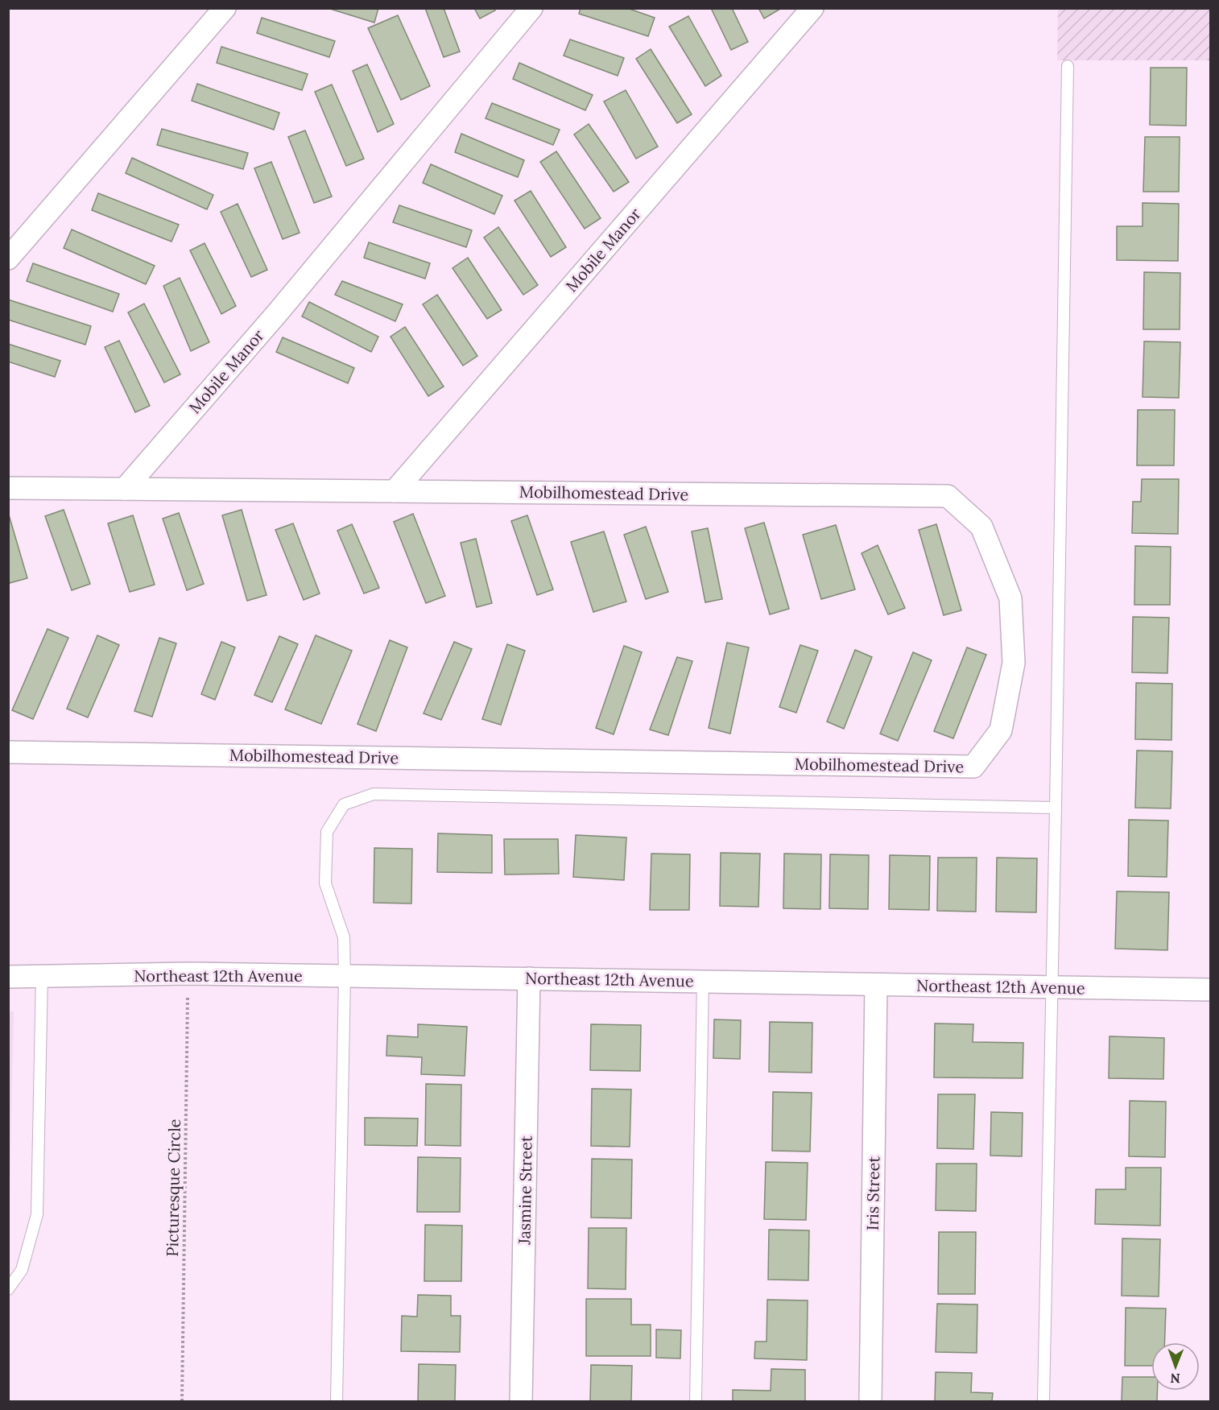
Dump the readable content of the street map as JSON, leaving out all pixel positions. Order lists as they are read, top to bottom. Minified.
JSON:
{"streets":{"street":["Mobile Manor","Mobilhomestead Drive","Northeast 12th Avenue","Jasmine Street","Iris Street"],"path":["Picturesque Circle"]},"crossings":[["Mobile Manor","Mobilhomestead Drive"],["Northeast 12th Avenue","Picturesque Circle"],["Northeast 12th Avenue","Jasmine Street"],["Northeast 12th Avenue","Iris Street"]],"north":"bottom"}
